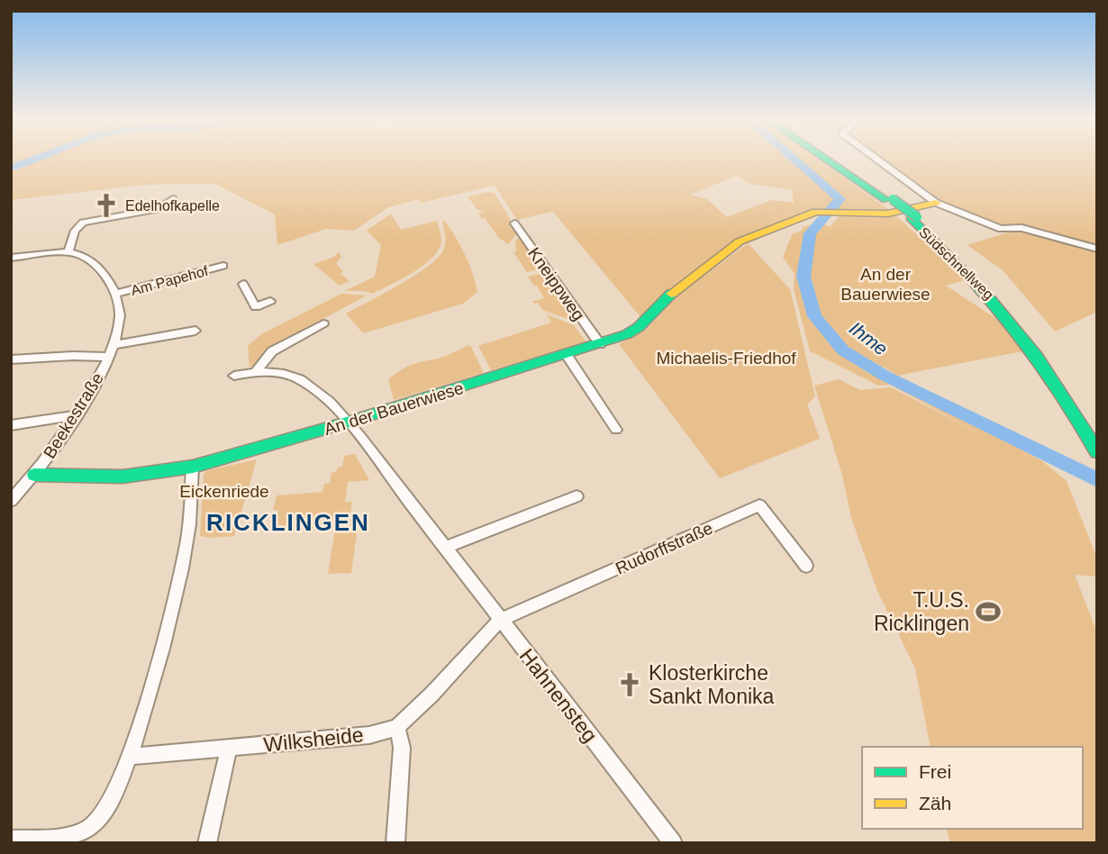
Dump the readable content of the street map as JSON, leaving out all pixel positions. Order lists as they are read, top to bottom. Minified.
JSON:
{"streets":{"main road":["Südschnellweg","An der Bauerwiese"],"street":["Am Papehof","Kneippweg","Beekestraße","Rudorffstraße","Hahnensteg","Wilksheide"]},"crossings":[["Am Papehof","Beekestraße"],["Kneippweg","An der Bauerwiese"],["An der Bauerwiese","Beekestraße"],["An der Bauerwiese","Hahnensteg"],["Rudorffstraße","Hahnensteg"],["Rudorffstraße","Wilksheide"],["Hahnensteg","Wilksheide"]],"districts":["RICKLINGEN"],"water":["Ihme"],"parks":["An der Bauerwiese","Michaelis-Friedhof","Eickenriede"],"places":{"church":["Edelhofkapelle","Klosterkirche Sankt Monika"],"sports":["T.U.S. Ricklingen"]},"legend":["Frei","Zäh"]}
